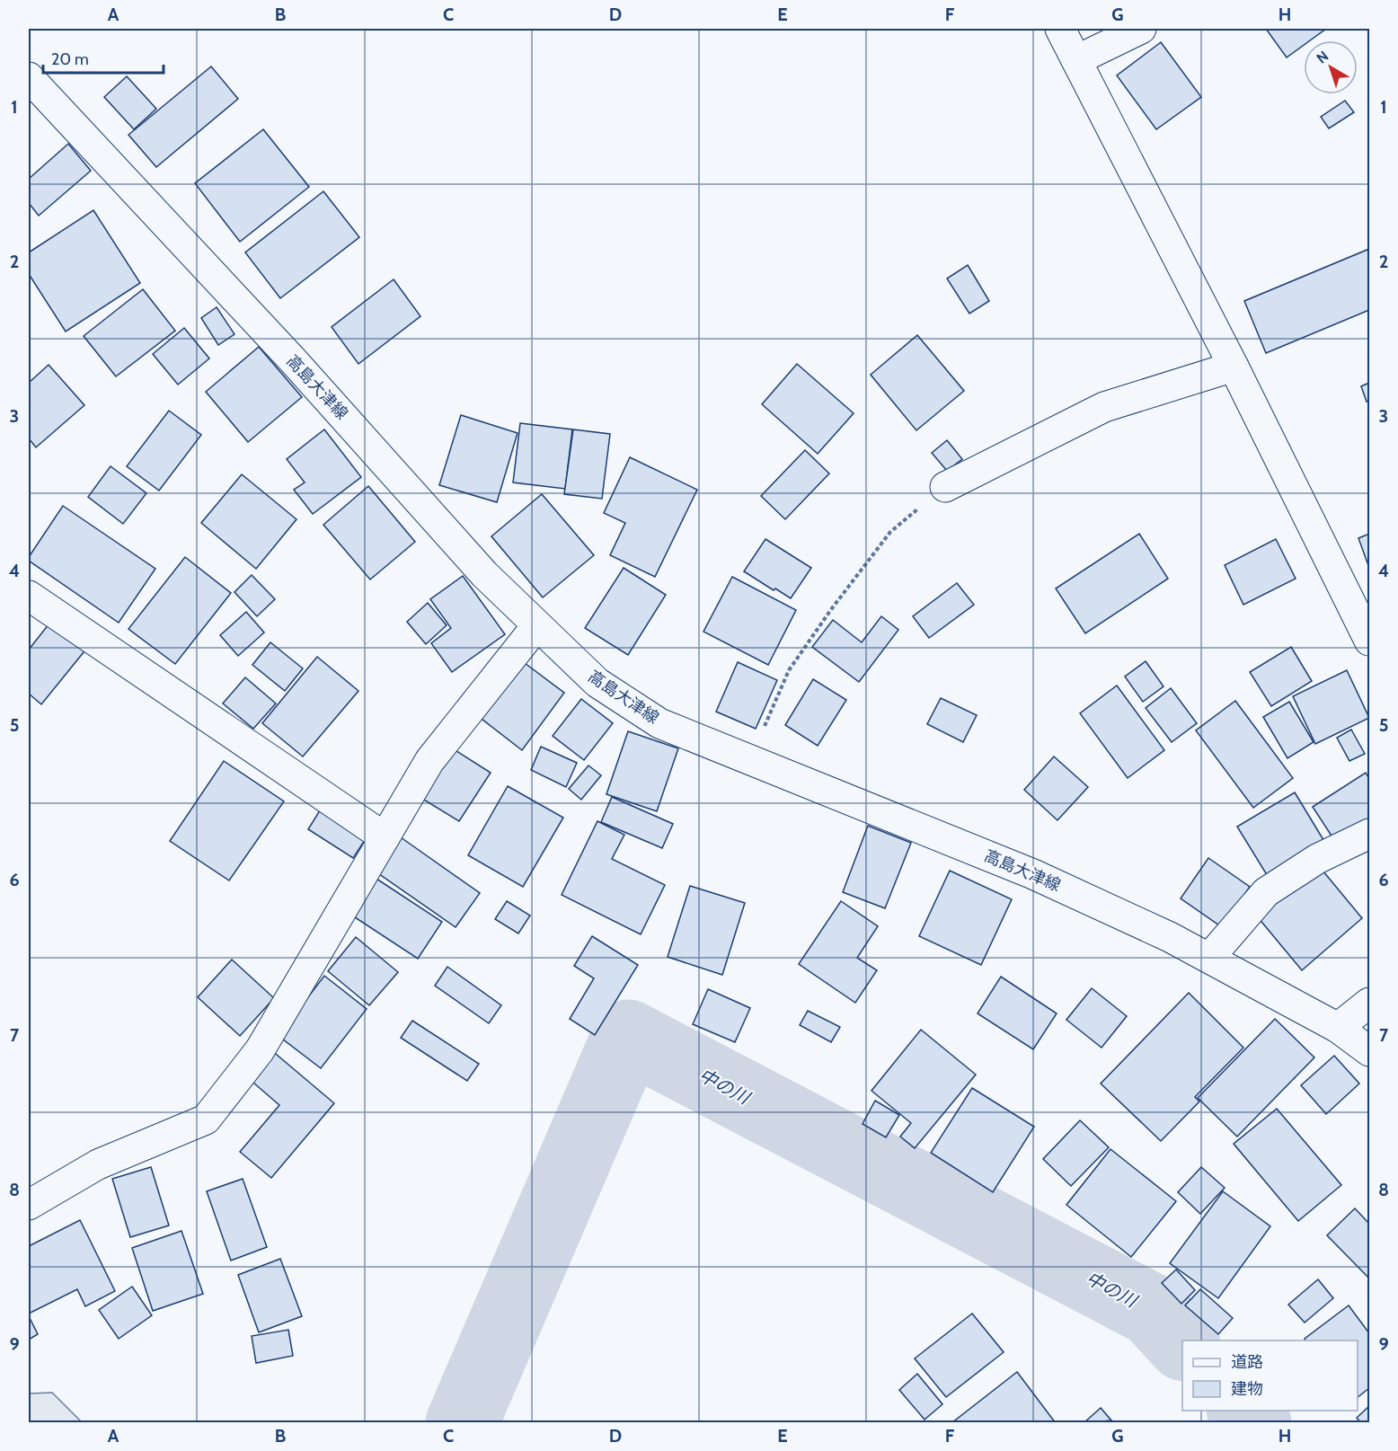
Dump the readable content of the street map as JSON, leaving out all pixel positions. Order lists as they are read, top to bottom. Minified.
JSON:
{"streets":{"street":["高島大津線"]},"water":["中の川"],"legend":["道路","建物"],"scale_bar":"20 m","north":"top left","grid":{"columns":["A","B","C","D","E","F","G","H"],"rows":["1","2","3","4","5","6","7","8","9"]}}
